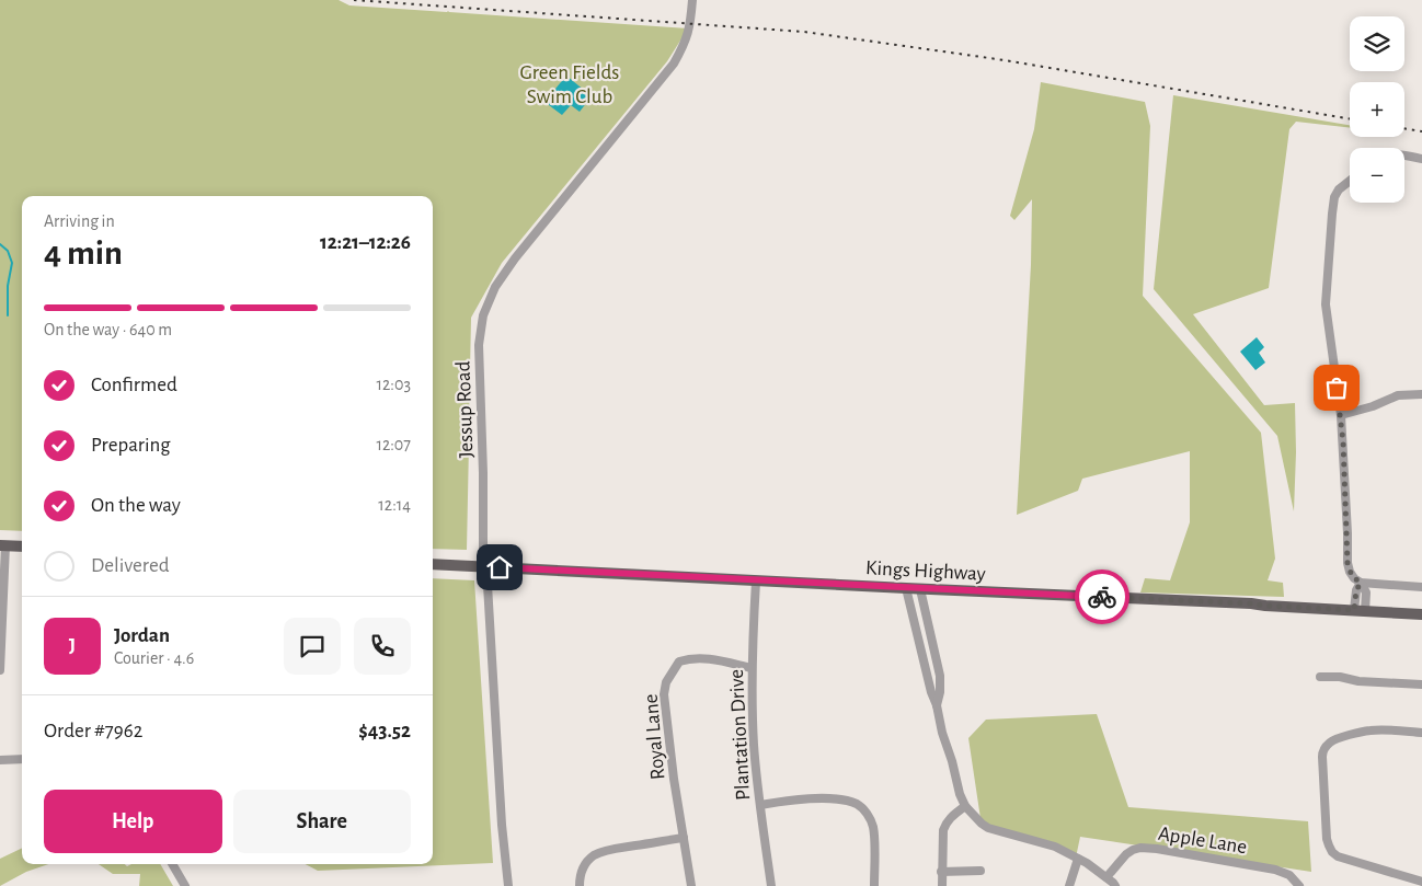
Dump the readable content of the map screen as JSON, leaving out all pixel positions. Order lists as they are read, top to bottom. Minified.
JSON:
{"streets":{"main road":["Kings Highway"],"street":["Jessup Road","Plantation Drive","Royal Lane","Apple Lane"]},"crossings":[["Jessup Road","Kings Highway"],["Kings Highway","Plantation Drive"],["Plantation Drive","Royal Lane"]],"parks":["Green Fields Swim Club"],"page":{"map_buttons":["+","−"],"heading":["4 min","Arriving in","12:21–12:26"],"panel":["Jordan","Courier · 4.6","Order #7962","$43.52"],"bar":"On the way · 640 m","list":[["Confirmed","12:03"],["Preparing","12:07"],["On the way","12:14"],"Delivered"],"round":"J","buttons":["Help","Share"]}}
